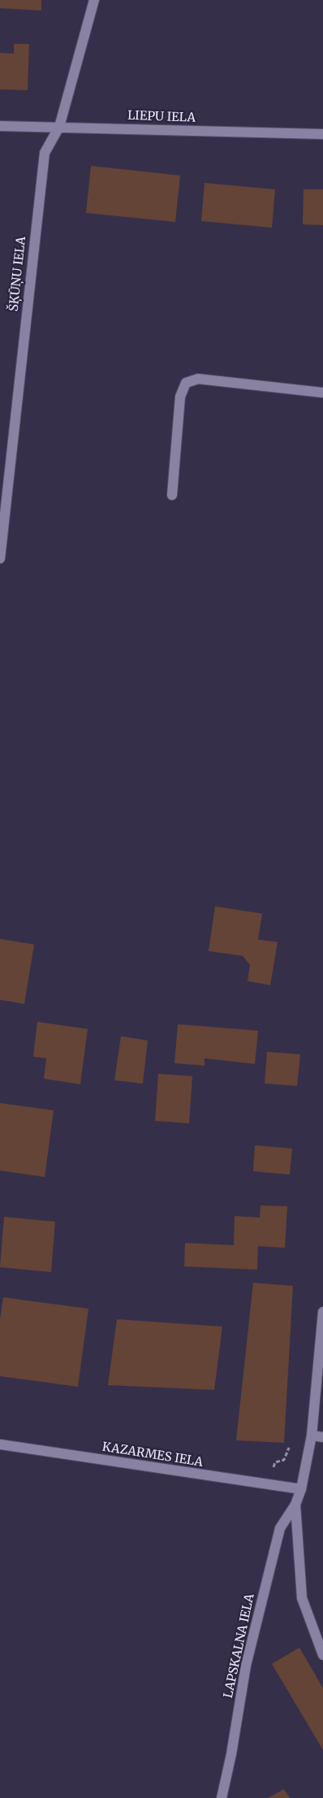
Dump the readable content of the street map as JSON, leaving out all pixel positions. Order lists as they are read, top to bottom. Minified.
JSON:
{"streets":{"street":["LIEPU IELA","ŠĶŪŅU IELA","KAZARMES IELA","LAPSKALNA IELA"]},"crossings":[["LIEPU IELA","ŠĶŪŅU IELA"],["KAZARMES IELA","LAPSKALNA IELA"]]}
